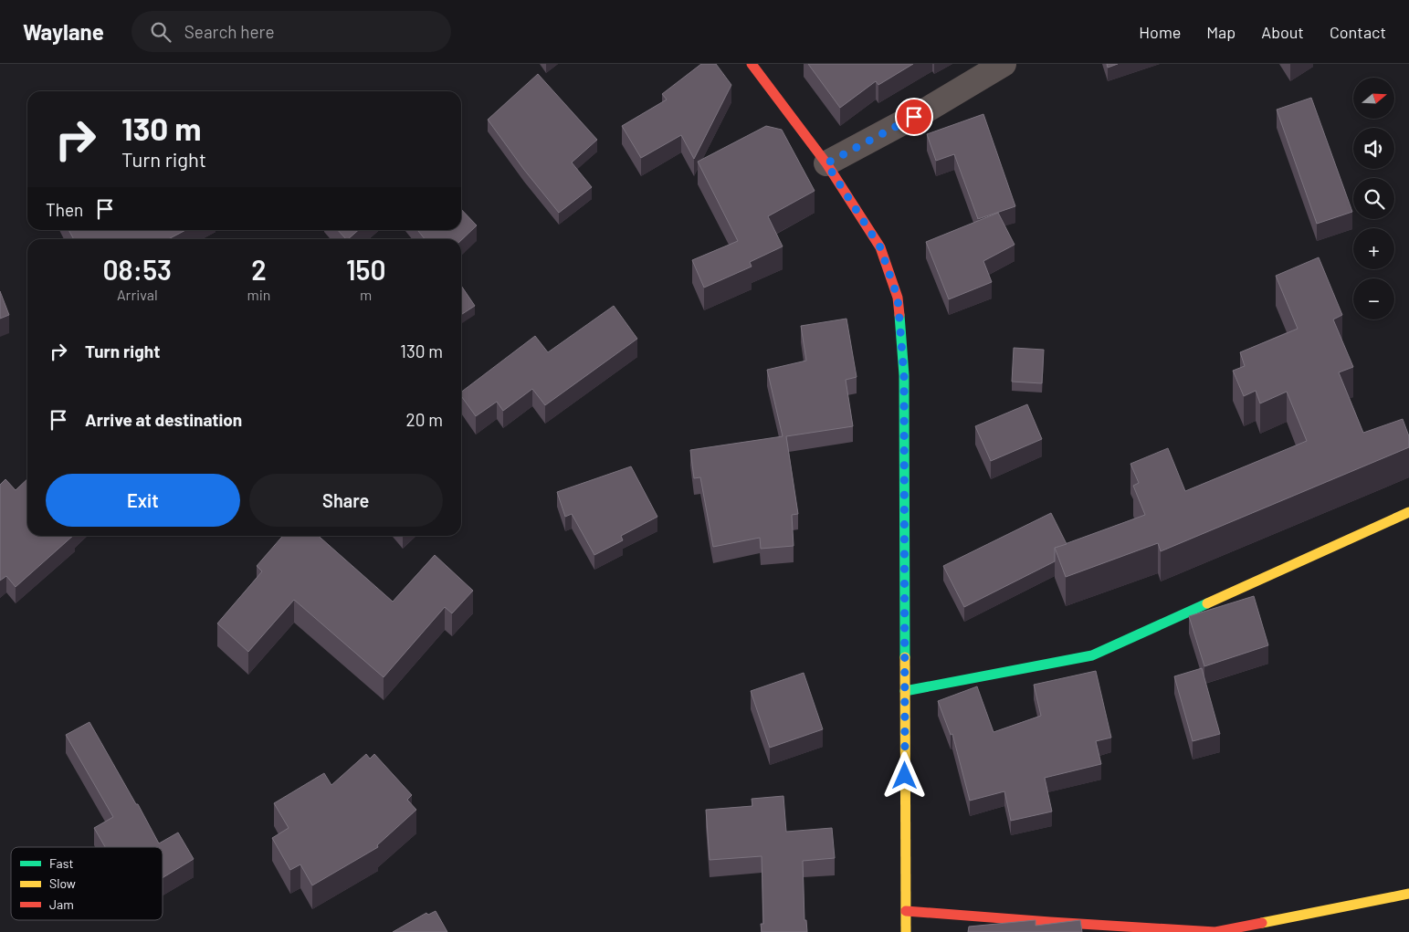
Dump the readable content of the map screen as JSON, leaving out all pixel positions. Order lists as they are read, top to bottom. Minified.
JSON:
{"legend":["Fast","Slow","Jam"],"north":"right","page":{"header":"Waylane","search":"Search here","nav":["Home","Map","About","Contact"],"map_buttons":["+","−"],"turn":["130 m","Turn right"],"then":"Then","eta":["08:53","Arrival","2","min","150","m"],"list":[{"name":"Turn right","value":"130 m"},{"name":"Arrive at destination","value":"20 m"}],"buttons":["Exit","Share"]}}
